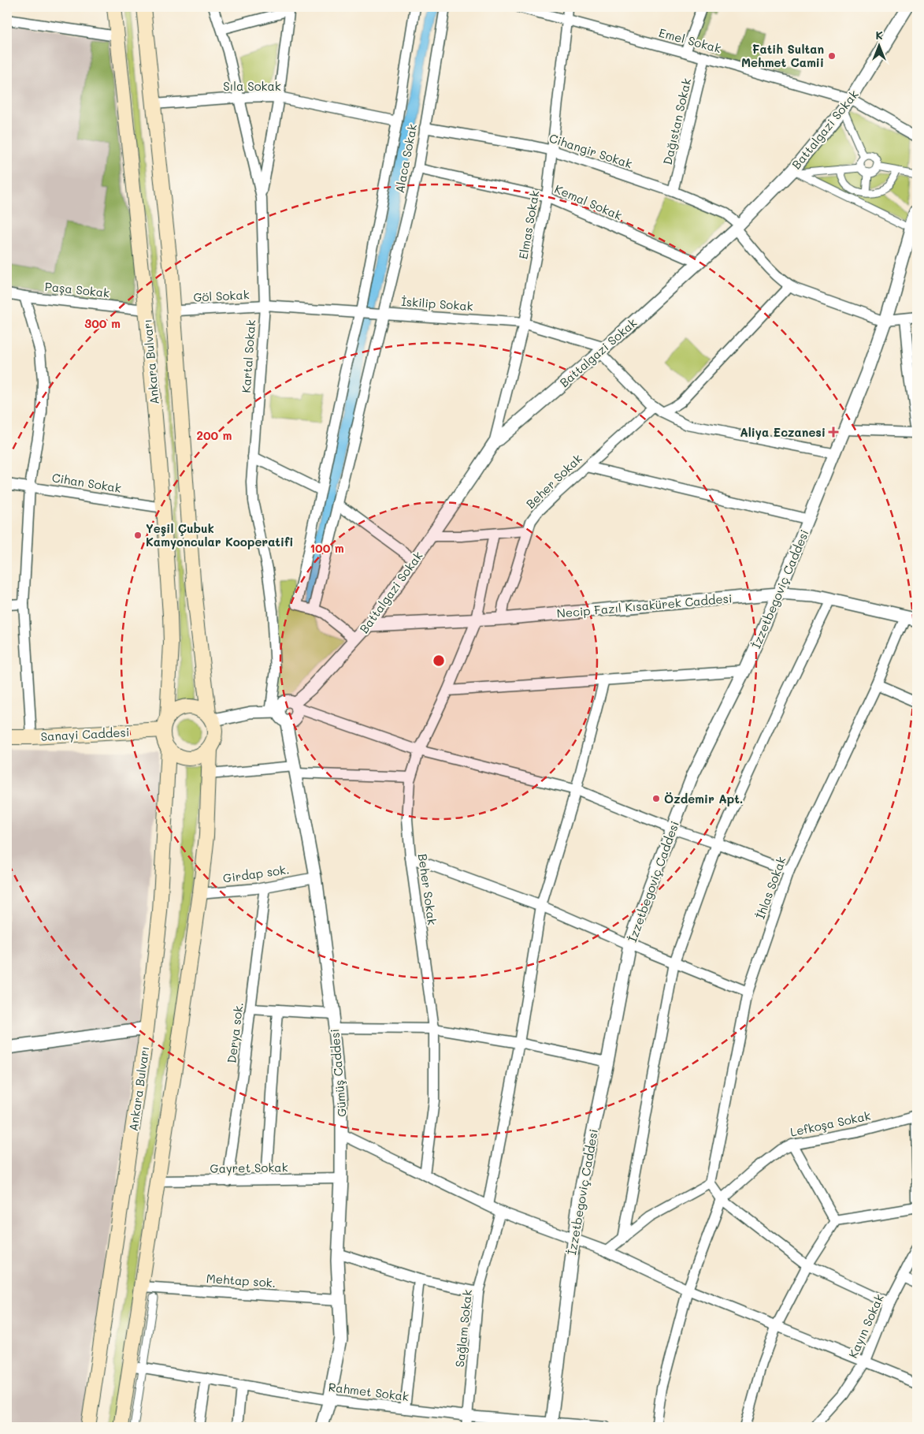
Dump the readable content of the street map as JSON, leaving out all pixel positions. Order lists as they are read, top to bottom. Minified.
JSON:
{"streets":{"main road":["Ankara Bulvarı","Sanayi Caddesi"],"street":["Emel Sokak","Sıla Sokak","Dağıstan Sokak","Battalgazi Sokak","Cihangir Sokak","Alaca Sokak","Kemal Sokak","Elmas Sokak","Paşa Sokak","Göl Sokak","İskilip Sokak","Kartal Sokak","Beher Sokak","Cihan Sokak","İzzetbegoviç Caddesi","Necip Fazıl Kısakürek Caddesi","Girdap sok.","İhlas Sokak","Derya sok.","Gümüş Caddesi","Lefkoşa Sokak","Gayret Sokak","Mehtap sok.","Kayın Sokak","Sağlam Sokak","Rahmet Sokak"]},"crossings":[["Emel Sokak","Dağıstan Sokak"],["Emel Sokak","Battalgazi Sokak"],["Emel Sokak","Elmas Sokak"],["Sıla Sokak","Kartal Sokak"],["Dağıstan Sokak","Cihangir Sokak"],["Battalgazi Sokak","Cihangir Sokak"],["Battalgazi Sokak","Kemal Sokak"],["Battalgazi Sokak","Elmas Sokak"],["Battalgazi Sokak","İskilip Sokak"],["Battalgazi Sokak","Kartal Sokak"],["Battalgazi Sokak","Necip Fazıl Kısakürek Caddesi"],["Battalgazi Sokak","Gümüş Caddesi"],["Cihangir Sokak","Alaca Sokak"],["Cihangir Sokak","Elmas Sokak"],["Cihangir Sokak","Beher Sokak"],["Cihangir Sokak","İzzetbegoviç Caddesi"],["Alaca Sokak","Kemal Sokak"],["Alaca Sokak","İskilip Sokak"],["Kemal Sokak","Elmas Sokak"],["Elmas Sokak","İskilip Sokak"],["Paşa Sokak","Ankara Bulvarı"],["Göl Sokak","İskilip Sokak"],["Göl Sokak","Kartal Sokak"],["İskilip Sokak","Kartal Sokak"],["Kartal Sokak","Gümüş Caddesi"],["Ankara Bulvarı","Cihan Sokak"],["Ankara Bulvarı","Sanayi Caddesi"],["Beher Sokak","Necip Fazıl Kısakürek Caddesi"],["İzzetbegoviç Caddesi","Necip Fazıl Kısakürek Caddesi"],["İzzetbegoviç Caddesi","Rahmet Sokak"],["Necip Fazıl Kısakürek Caddesi","İhlas Sokak"],["Girdap sok.","Derya sok."],["Girdap sok.","Gümüş Caddesi"],["Derya sok.","Gayret Sokak"],["Gümüş Caddesi","Gayret Sokak"],["Gümüş Caddesi","Mehtap sok."],["Gümüş Caddesi","Rahmet Sokak"],["Sağlam Sokak","Rahmet Sokak"]],"places":{"other":["Fatih Sultan Mehmet Camii","Yeşil Çubuk Kamyoncular Kooperatifi","Özdemir Apt."],"health":["Aliya Eczanesi"]},"north":"top","rings":["300 m","200 m","100 m"]}
